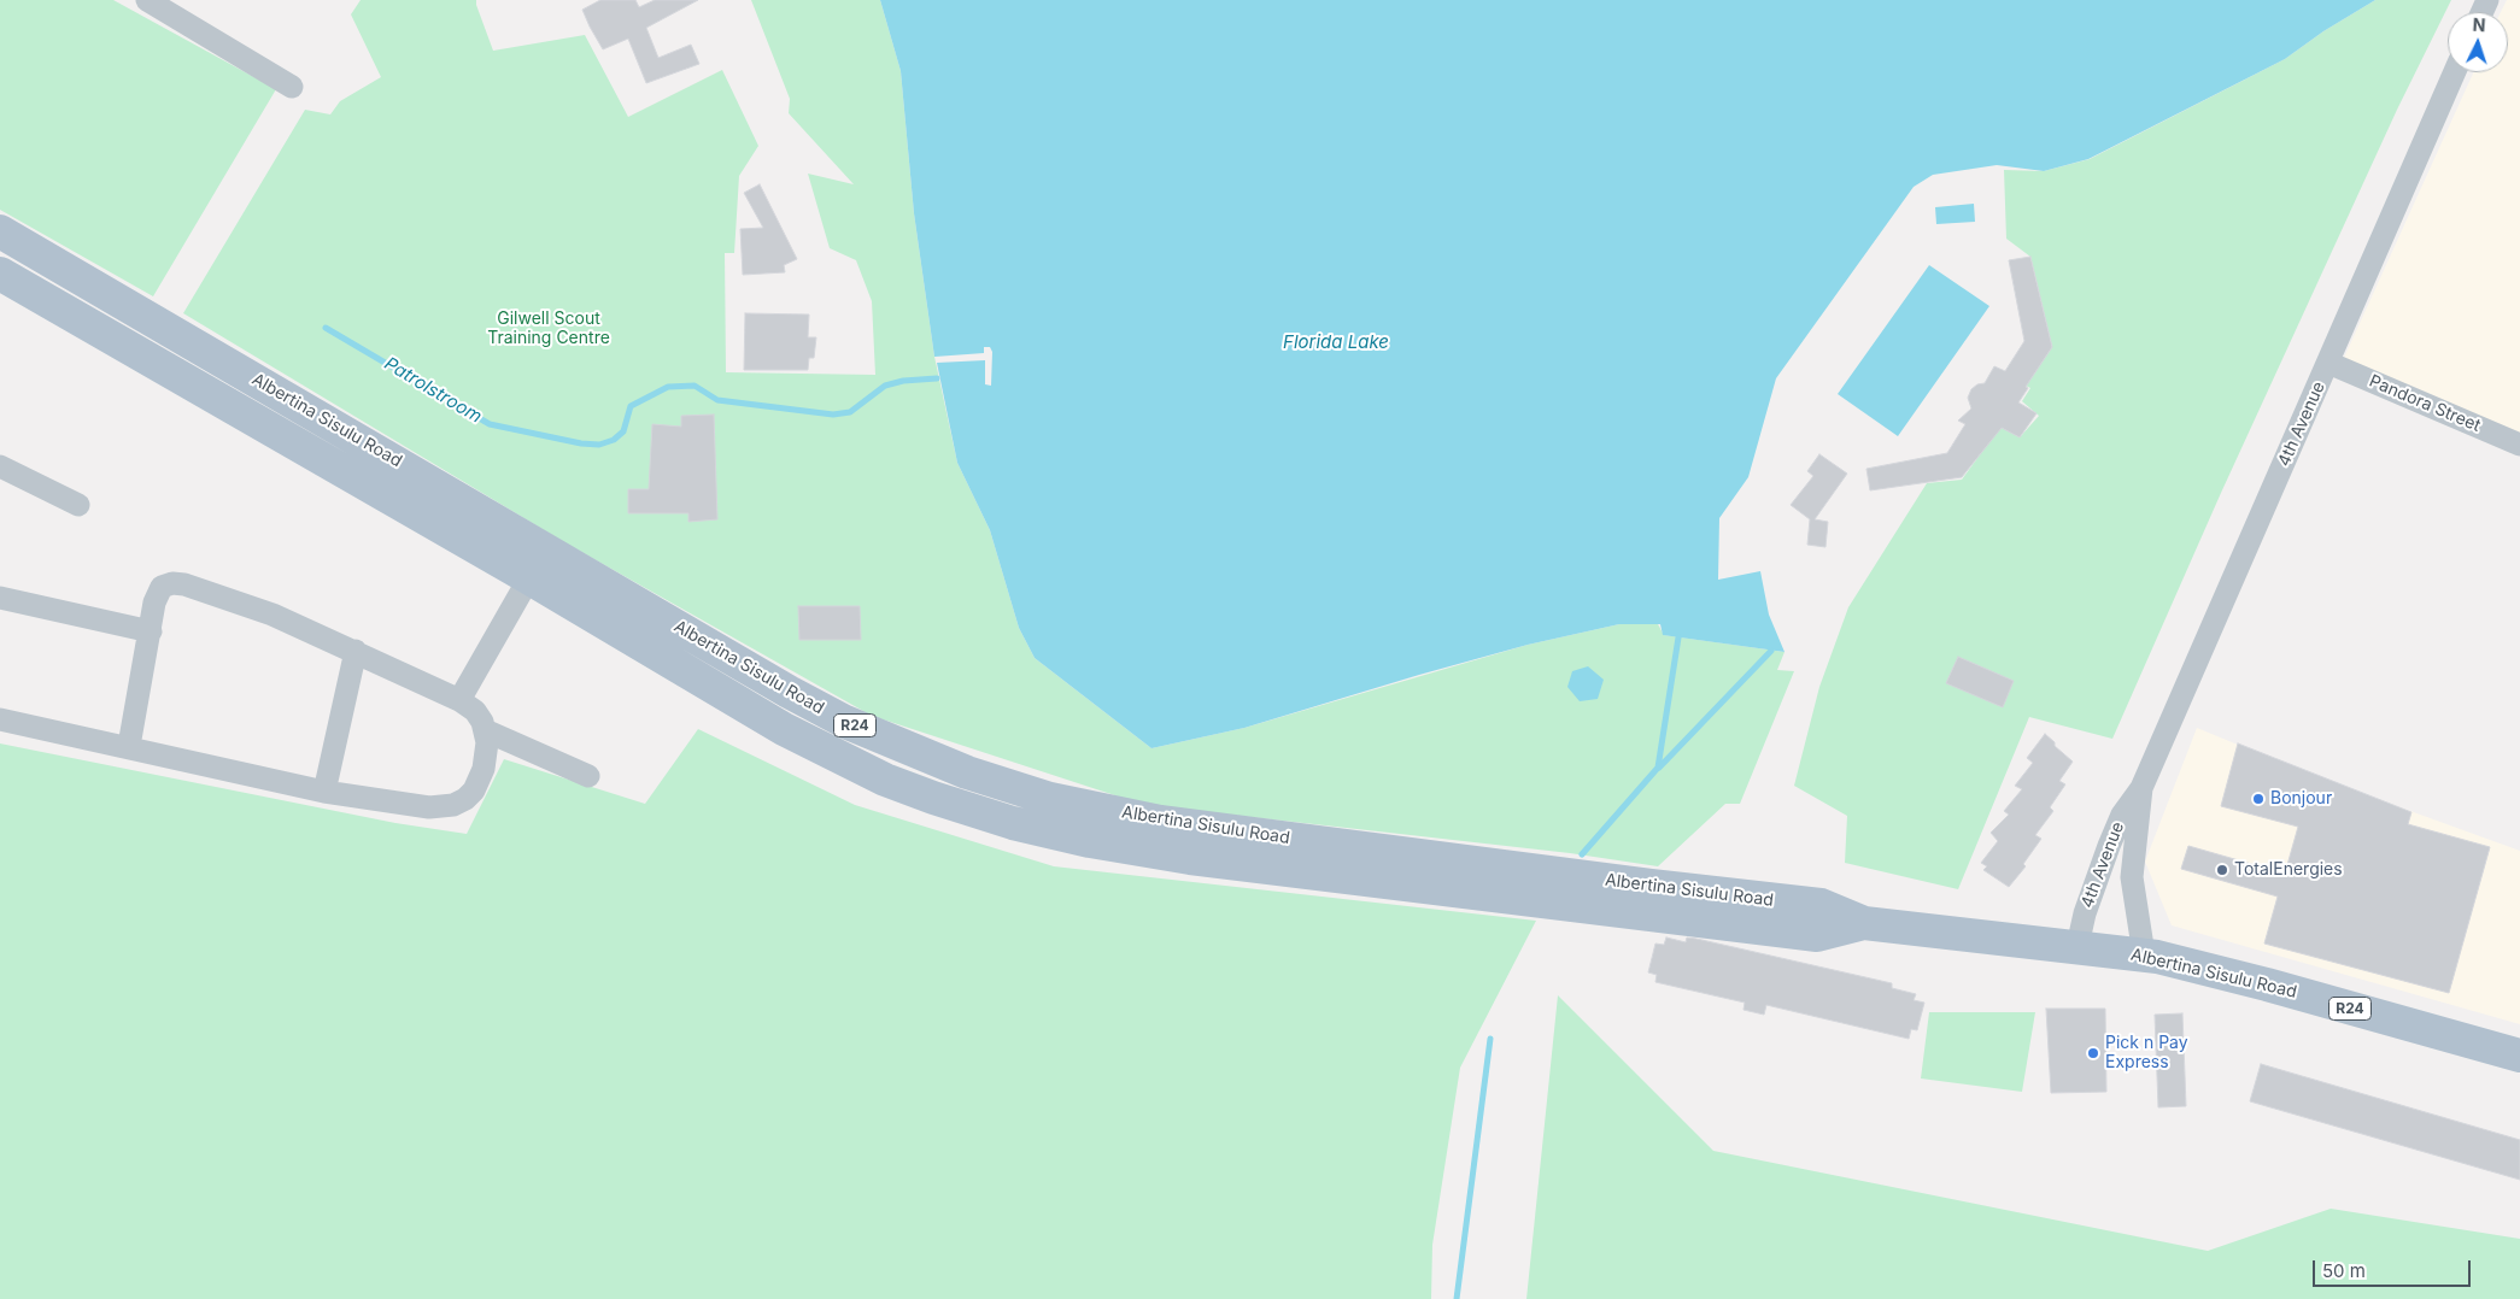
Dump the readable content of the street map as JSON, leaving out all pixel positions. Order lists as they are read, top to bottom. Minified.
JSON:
{"streets":{"main road":["Albertina Sisulu Road","R24"],"street":["Pandora Street","4th Avenue"]},"crossings":[["Pandora Street","4th Avenue"],["Albertina Sisulu Road","4th Avenue"]],"water":["Florida Lake","Patrolstroom"],"parks":["Gilwell Scout Training Centre"],"places":["Bonjour","TotalEnergies","Pick n Pay Express"],"scale_bar":"50 m","north":"top"}
